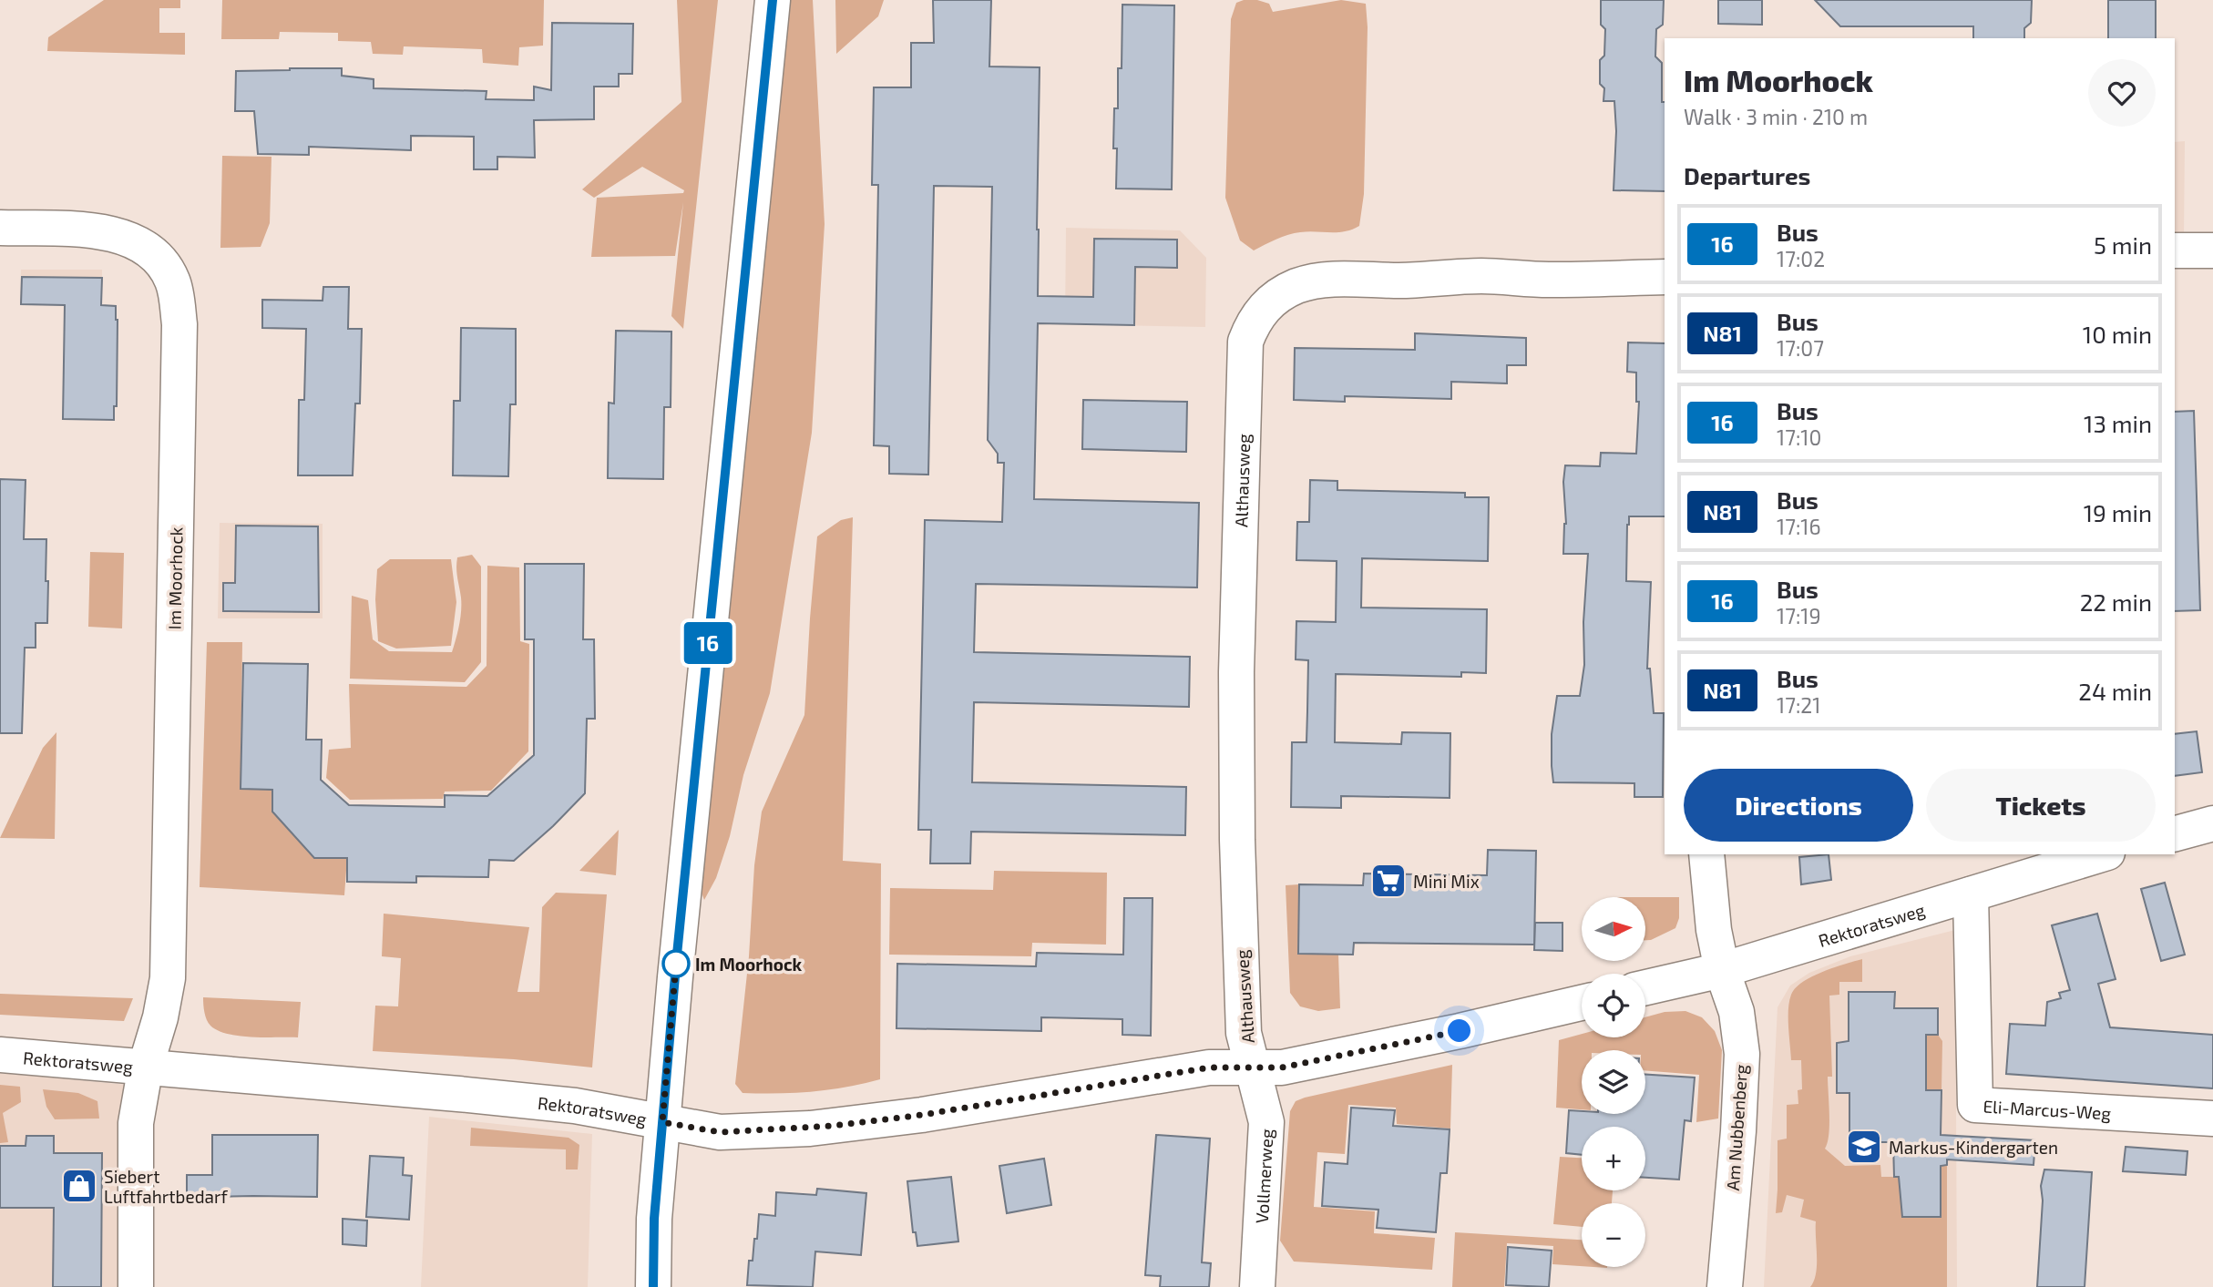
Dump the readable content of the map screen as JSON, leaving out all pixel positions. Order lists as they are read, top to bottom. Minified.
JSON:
{"streets":{"street":["Althausweg","Im Moorhock","Rektoratsweg","Eli-Marcus-Weg","Am Nubbenberg","Vollmerweg"]},"crossings":[["Althausweg","Rektoratsweg"],["Althausweg","Vollmerweg"],["Im Moorhock","Rektoratsweg"],["Rektoratsweg","Eli-Marcus-Weg"],["Rektoratsweg","Am Nubbenberg"],["Rektoratsweg","Vollmerweg"]],"places":{"supermarket":["Mini Mix"],"other":["Im Moorhock"],"school or university":["Markus-Kindergarten"],"shop":["Siebert Luftfahrtbedarf"]},"lines":["bus line 16"],"north":"right","page":{"on_map":"16","heading":[["Im Moorhock","Walk · 3 min · 210 m"],"Departures"],"list":[{"mark":"16","name":"Bus","note":"17:02","value":"5 min"},{"mark":"N81","name":"Bus","note":"17:07","value":"10 min"},{"mark":"16","name":"Bus","note":"17:10","value":"13 min"},{"mark":"N81","name":"Bus","note":"17:16","value":"19 min"},{"mark":"16","name":"Bus","note":"17:19","value":"22 min"},{"mark":"N81","name":"Bus","note":"17:21","value":"24 min"}],"buttons":["Directions","Tickets"],"map_buttons":["+","−"]}}
